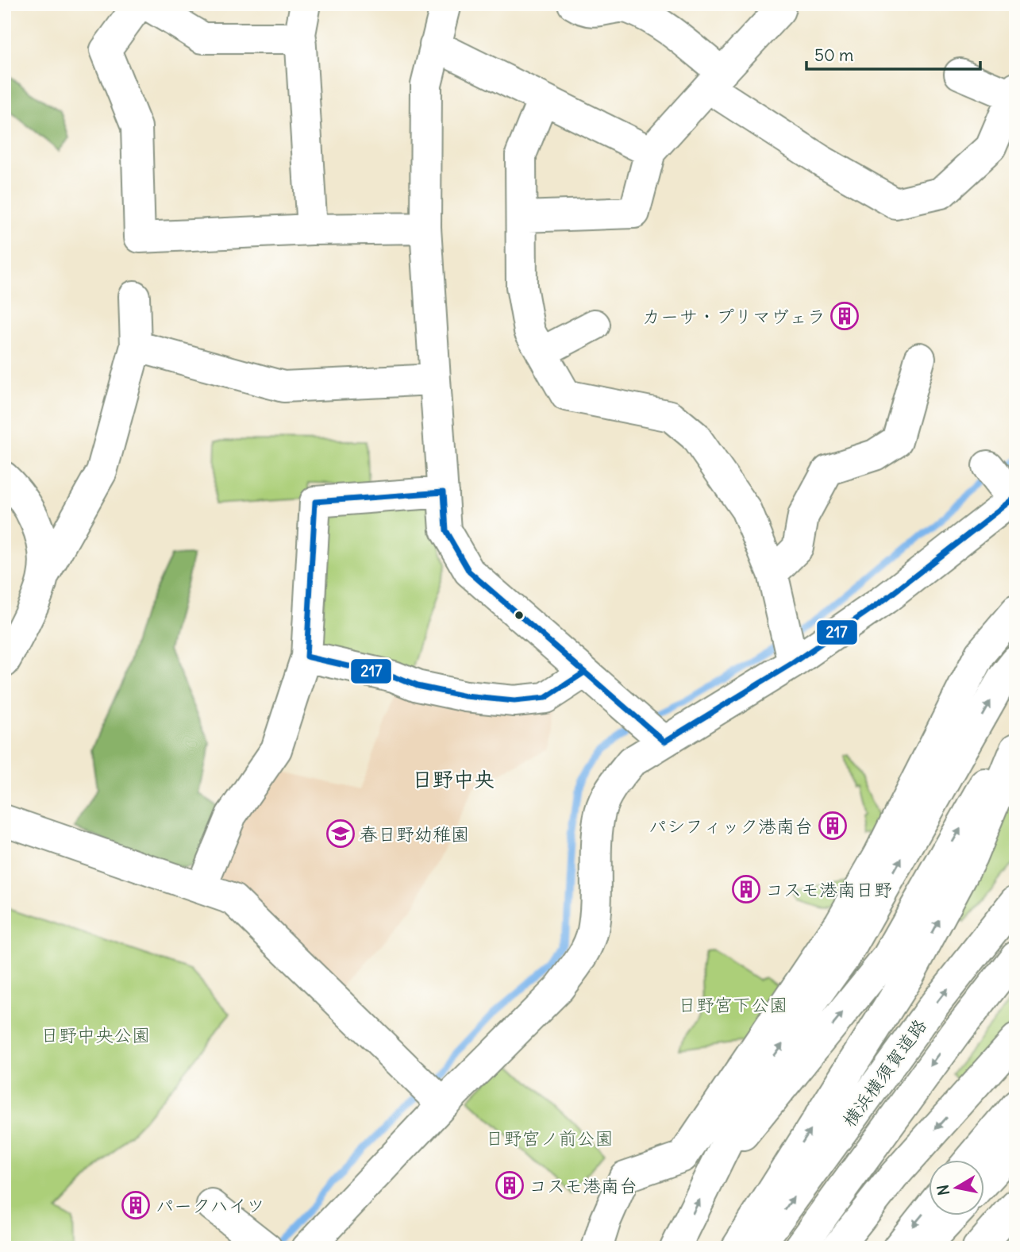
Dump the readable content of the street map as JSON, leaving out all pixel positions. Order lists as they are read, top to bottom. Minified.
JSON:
{"streets":{"main road":["横浜横須賀道路"]},"districts":["日野中央"],"parks":["日野宮下公園","日野中央公園","日野宮ノ前公園"],"places":{"building":["カーサ・プリマヴェラ","パシフィック港南台","コスモ港南日野","コスモ港南台","パークハイツ"],"school or university":["春日野幼稚園"]},"lines":["transit line 217"],"scale_bar":"50 m","north":"left"}
